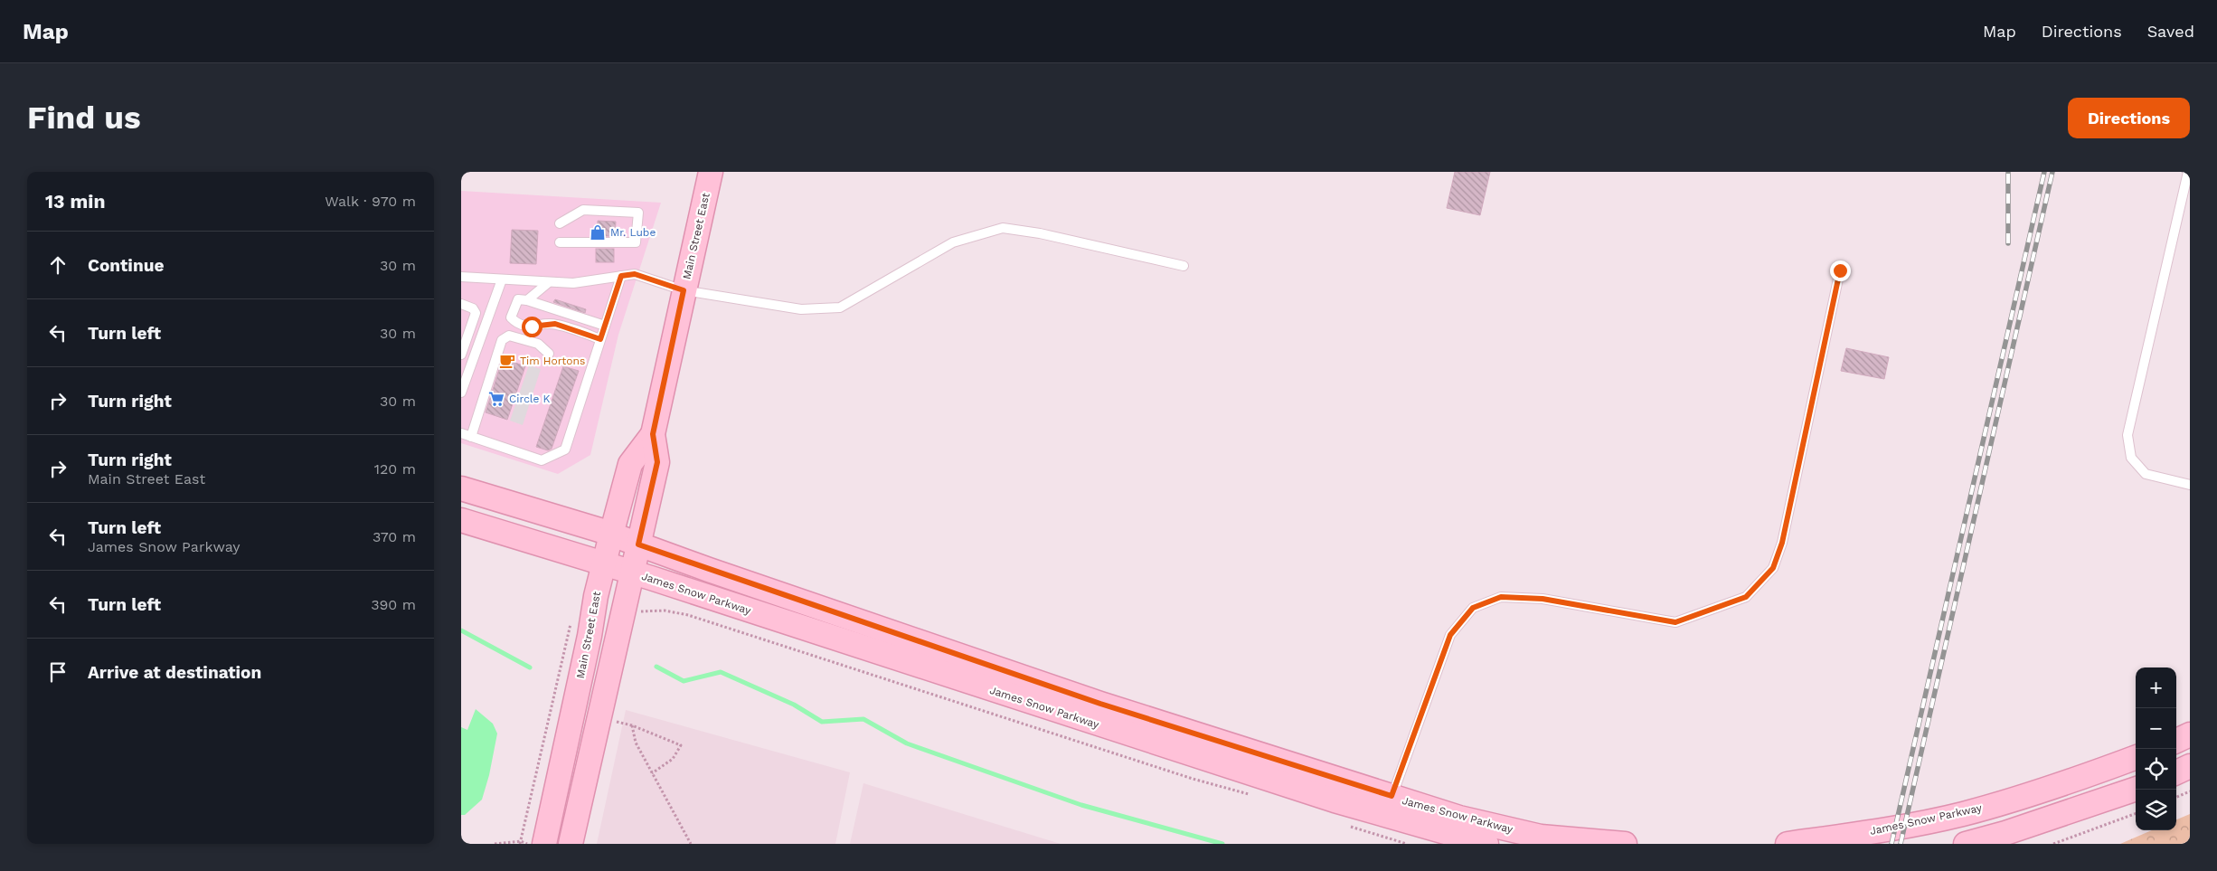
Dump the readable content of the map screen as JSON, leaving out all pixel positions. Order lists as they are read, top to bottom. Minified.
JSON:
{"streets":{"main road":["Main Street East","James Snow Parkway"]},"crossings":[["Main Street East","James Snow Parkway"]],"places":{"shop":["Mr. Lube"],"cafe":["Tim Hortons"],"supermarket":["Circle K"]},"page":{"header":"Map","nav":["Map","Directions","Saved"],"buttons":"Directions","title":"Find us","heading":["13 min","Walk · 970 m"],"list":[["Continue","30 m"],["Turn left","30 m"],["Turn right","30 m"],["Turn right","Main Street East","120 m"],["Turn left","James Snow Parkway","370 m"],["Turn left","390 m"],"Arrive at destination"],"map_buttons":["+","−"]}}
